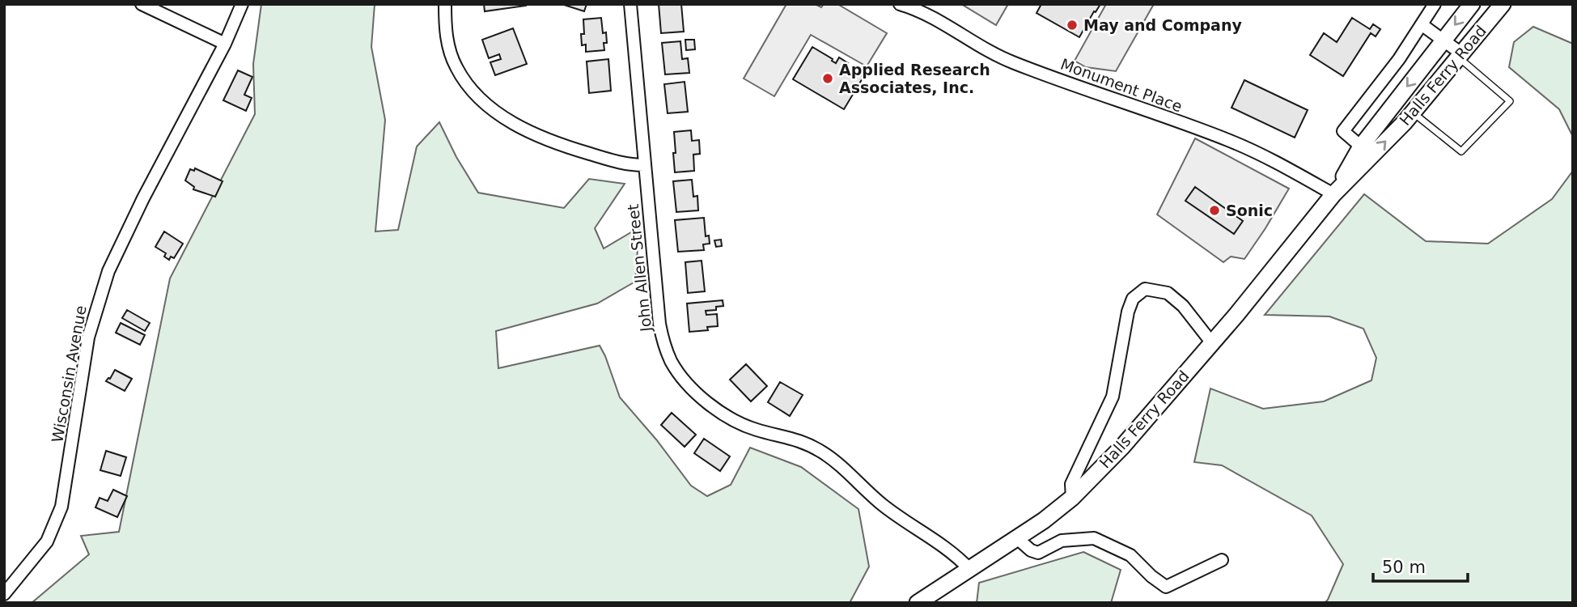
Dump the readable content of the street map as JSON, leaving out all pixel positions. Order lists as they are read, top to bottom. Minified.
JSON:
{"streets":{"street":["Halls Ferry Road","Monument Place","John Allen Street","Wisconsin Avenue"]},"crossings":[["Halls Ferry Road","Monument Place"],["Halls Ferry Road","John Allen Street"]],"places":["May and Company","Applied Research Associates, Inc.","Sonic"],"scale_bar":"50 m"}
